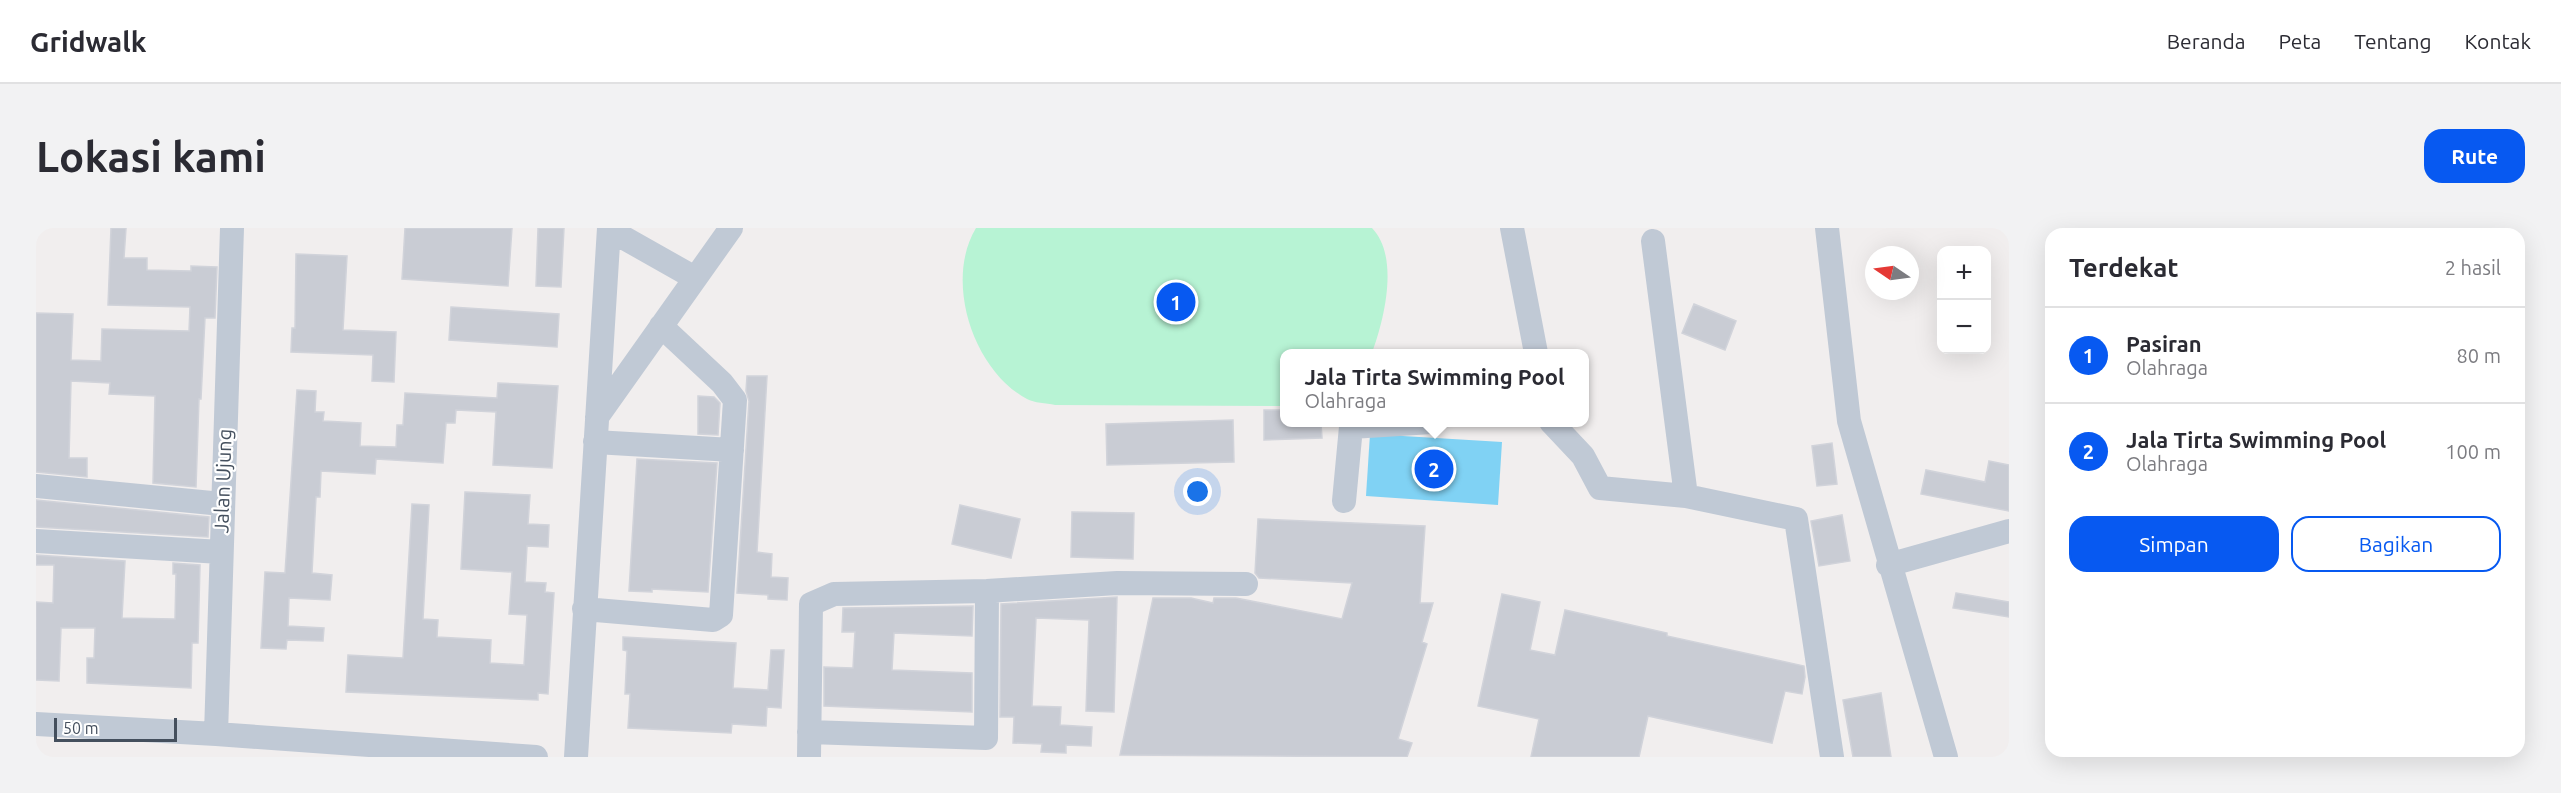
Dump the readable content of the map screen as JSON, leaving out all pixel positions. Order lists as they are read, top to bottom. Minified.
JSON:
{"streets":{"street":["Jalan Ujung"]},"scale_bar":"50 m","north":"left","page":{"header":"Gridwalk","nav":["Beranda","Peta","Tentang","Kontak"],"buttons":["Rute",["Simpan","Bagikan"]],"title":"Lokasi kami","heading":["Terdekat","2 hasil"],"map_buttons":["+","−"],"pins":["1","2"],"list":[{"mark":"1","name":"Pasiran","note":"Olahraga","value":"80 m"},{"mark":"2","name":"Jala Tirta Swimming Pool","note":"Olahraga","value":"100 m"}],"popup":["Jala Tirta Swimming Pool","Olahraga"],"scale":"50 m"}}
